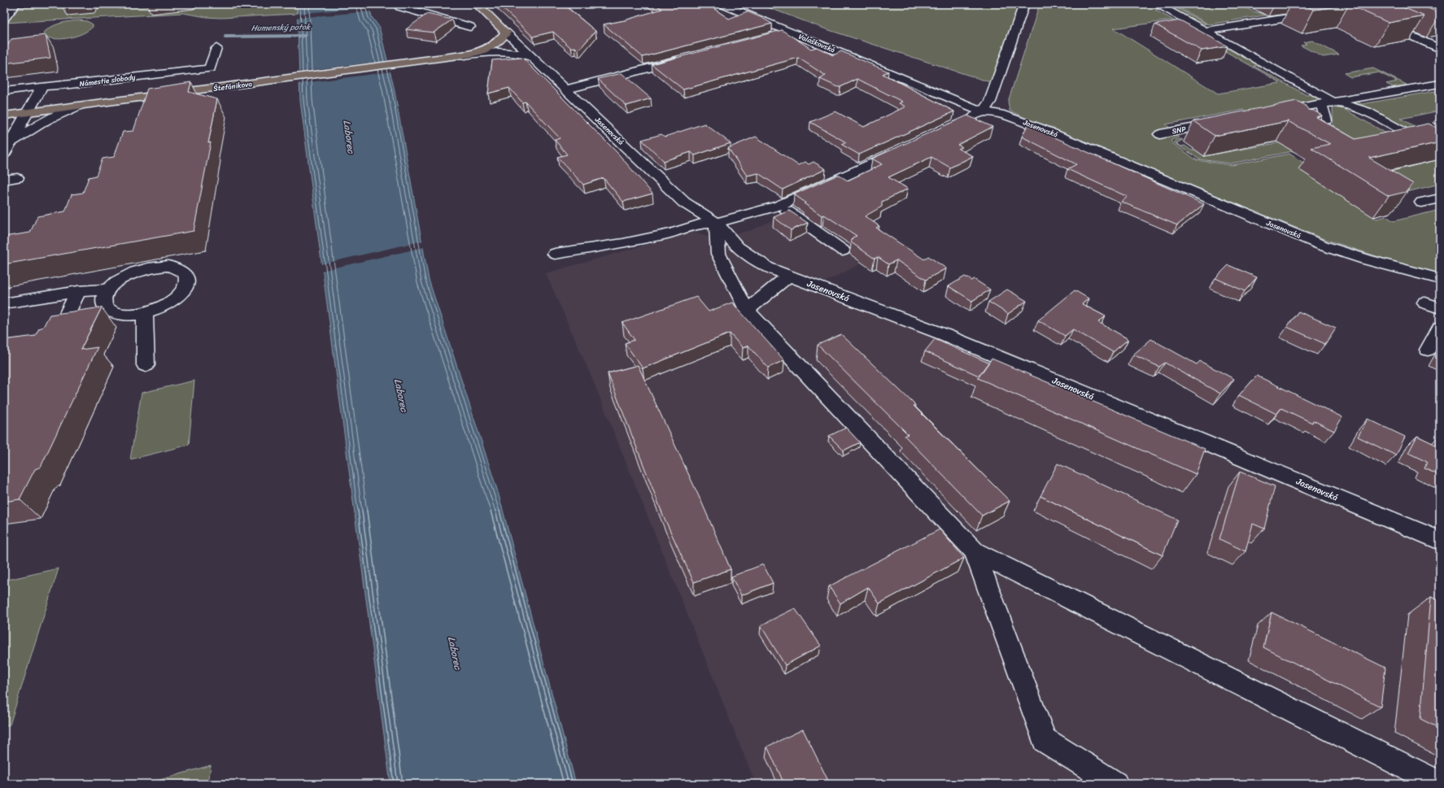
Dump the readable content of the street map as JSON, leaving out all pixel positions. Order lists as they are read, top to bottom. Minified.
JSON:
{"streets":{"main road":["Štefánikova"],"street":["Valaškovská","Námestie slobody","Jasenovská","SNP"]},"crossings":[["Valaškovská","Jasenovská"],["Štefánikova","Jasenovská"]],"water":["Humenský potok","Laborec"]}
